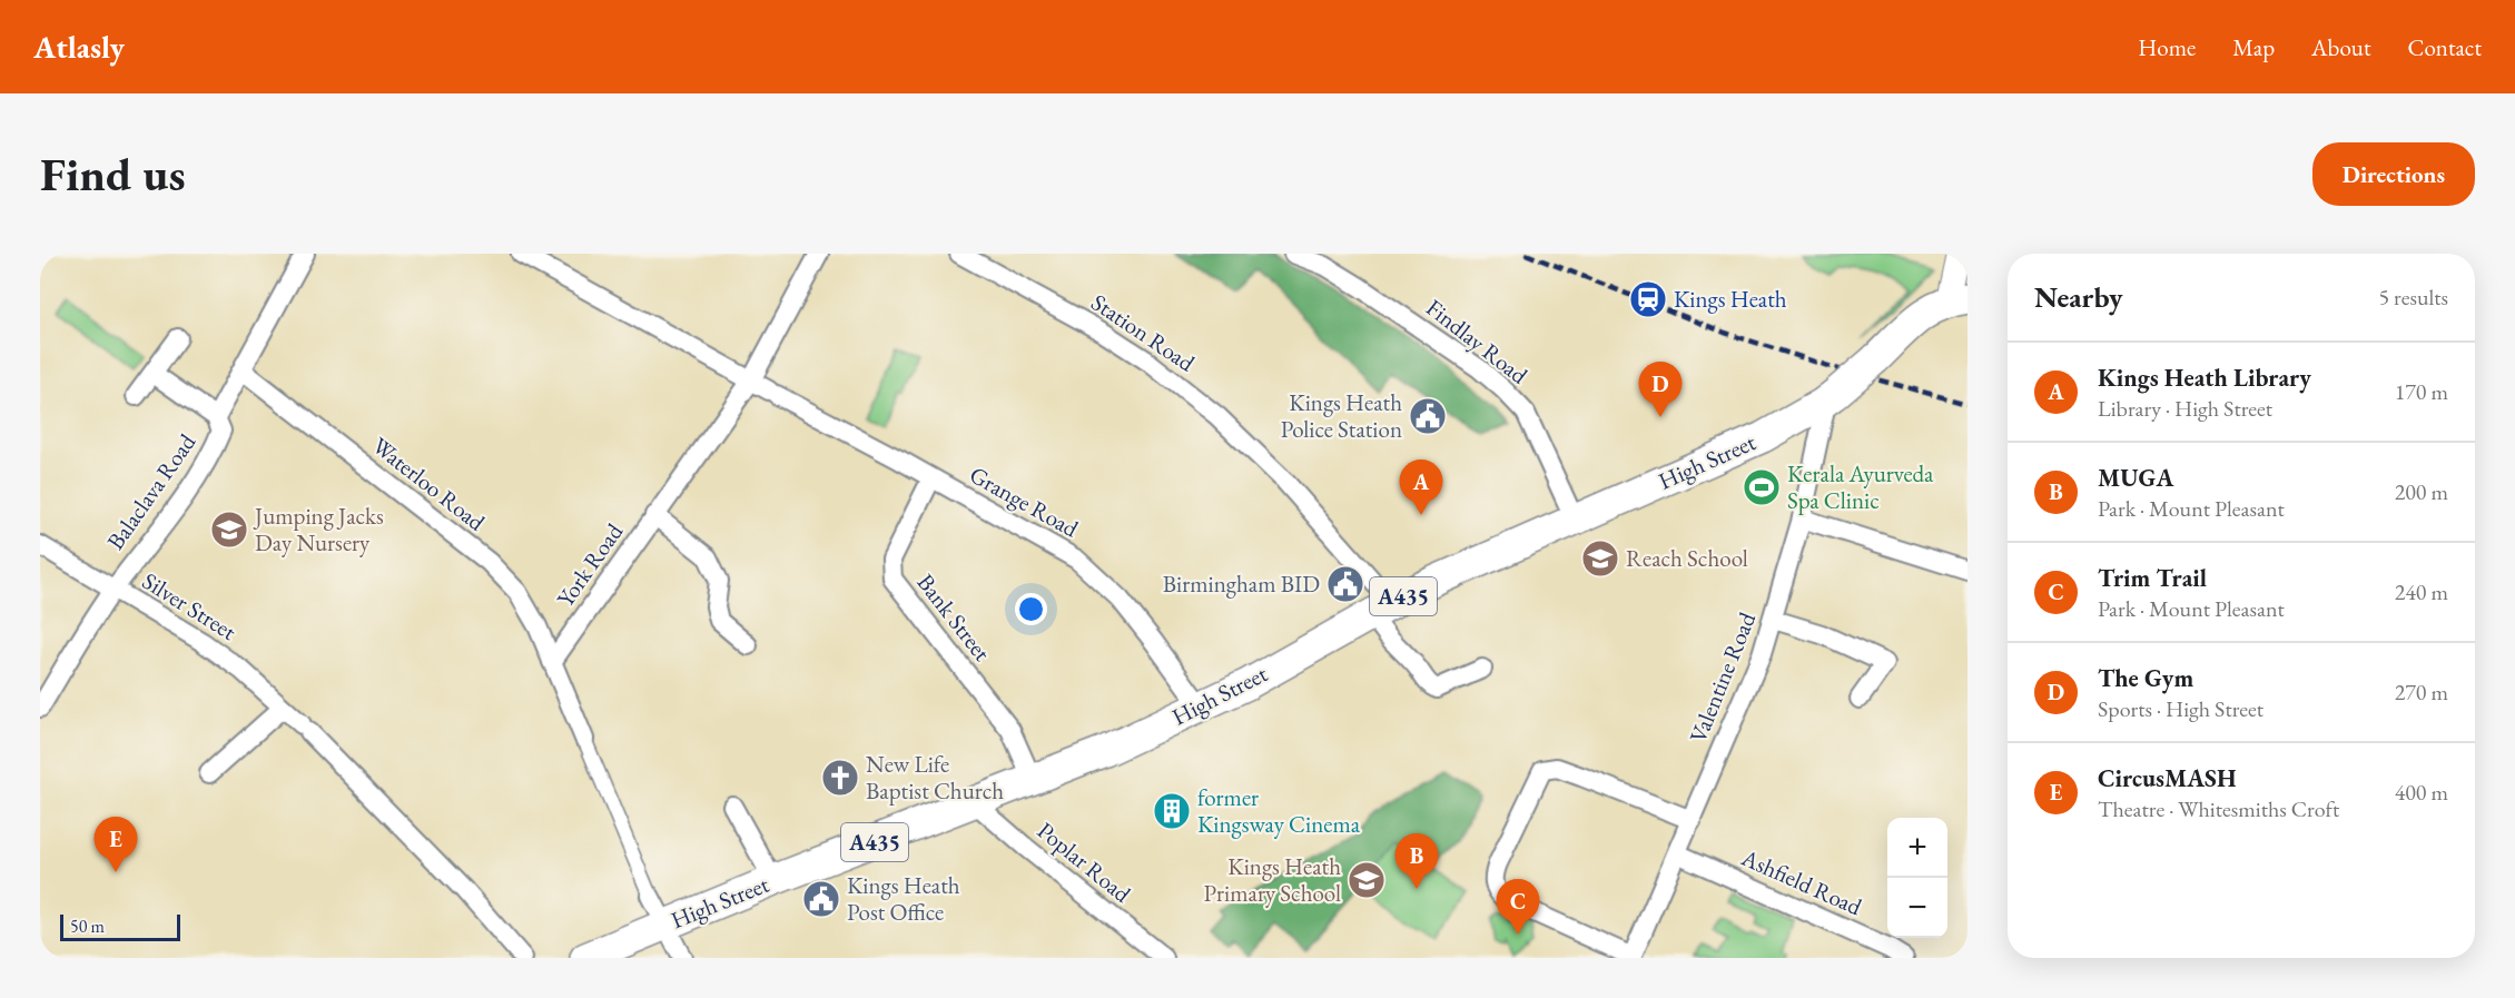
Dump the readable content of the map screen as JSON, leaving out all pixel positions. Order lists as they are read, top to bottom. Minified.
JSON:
{"streets":{"highway":["High Street","A435"],"street":["Station Road","Findlay Road","Waterloo Road","Balaclava Road","Grange Road","York Road","Silver Street","Bank Street","Valentine Road","Poplar Road","Ashfield Road"]},"crossings":[["Station Road","High Street"],["Findlay Road","High Street"],["High Street","Grange Road"],["High Street","A435"],["High Street","Bank Street"],["High Street","Valentine Road"],["High Street","Poplar Road"],["Waterloo Road","York Road"],["Balaclava Road","Silver Street"],["Grange Road","York Road"],["Grange Road","Bank Street"],["A435","Valentine Road"],["Valentine Road","Ashfield Road"]],"places":{"station":["Kings Heath"],"public building":["Kings Heath Police Station","Birmingham BID","Kings Heath Post Office"],"sports":["Kerala Ayurveda Spa Clinic"],"school or university":["Jumping Jacks Day Nursery","Reach School","Kings Heath Primary School"],"church":["New Life Baptist Church"],"building":["former Kingsway Cinema"]},"scale_bar":"50 m","page":{"header":"Atlasly","nav":["Home","Map","About","Contact"],"buttons":"Directions","title":"Find us","heading":["Nearby","5 results"],"list":[{"mark":"A","name":"Kings Heath Library","note":"Library · High Street","value":"170 m"},{"mark":"B","name":"MUGA","note":"Park · Mount Pleasant","value":"200 m"},{"mark":"C","name":"Trim Trail","note":"Park · Mount Pleasant","value":"240 m"},{"mark":"D","name":"The Gym","note":"Sports · High Street","value":"270 m"},{"mark":"E","name":"CircusMASH","note":"Theatre · Whitesmiths Croft","value":"400 m"}],"pins":["D","A","E","B","C"],"map_buttons":["+","−"],"scale":"50 m"}}
